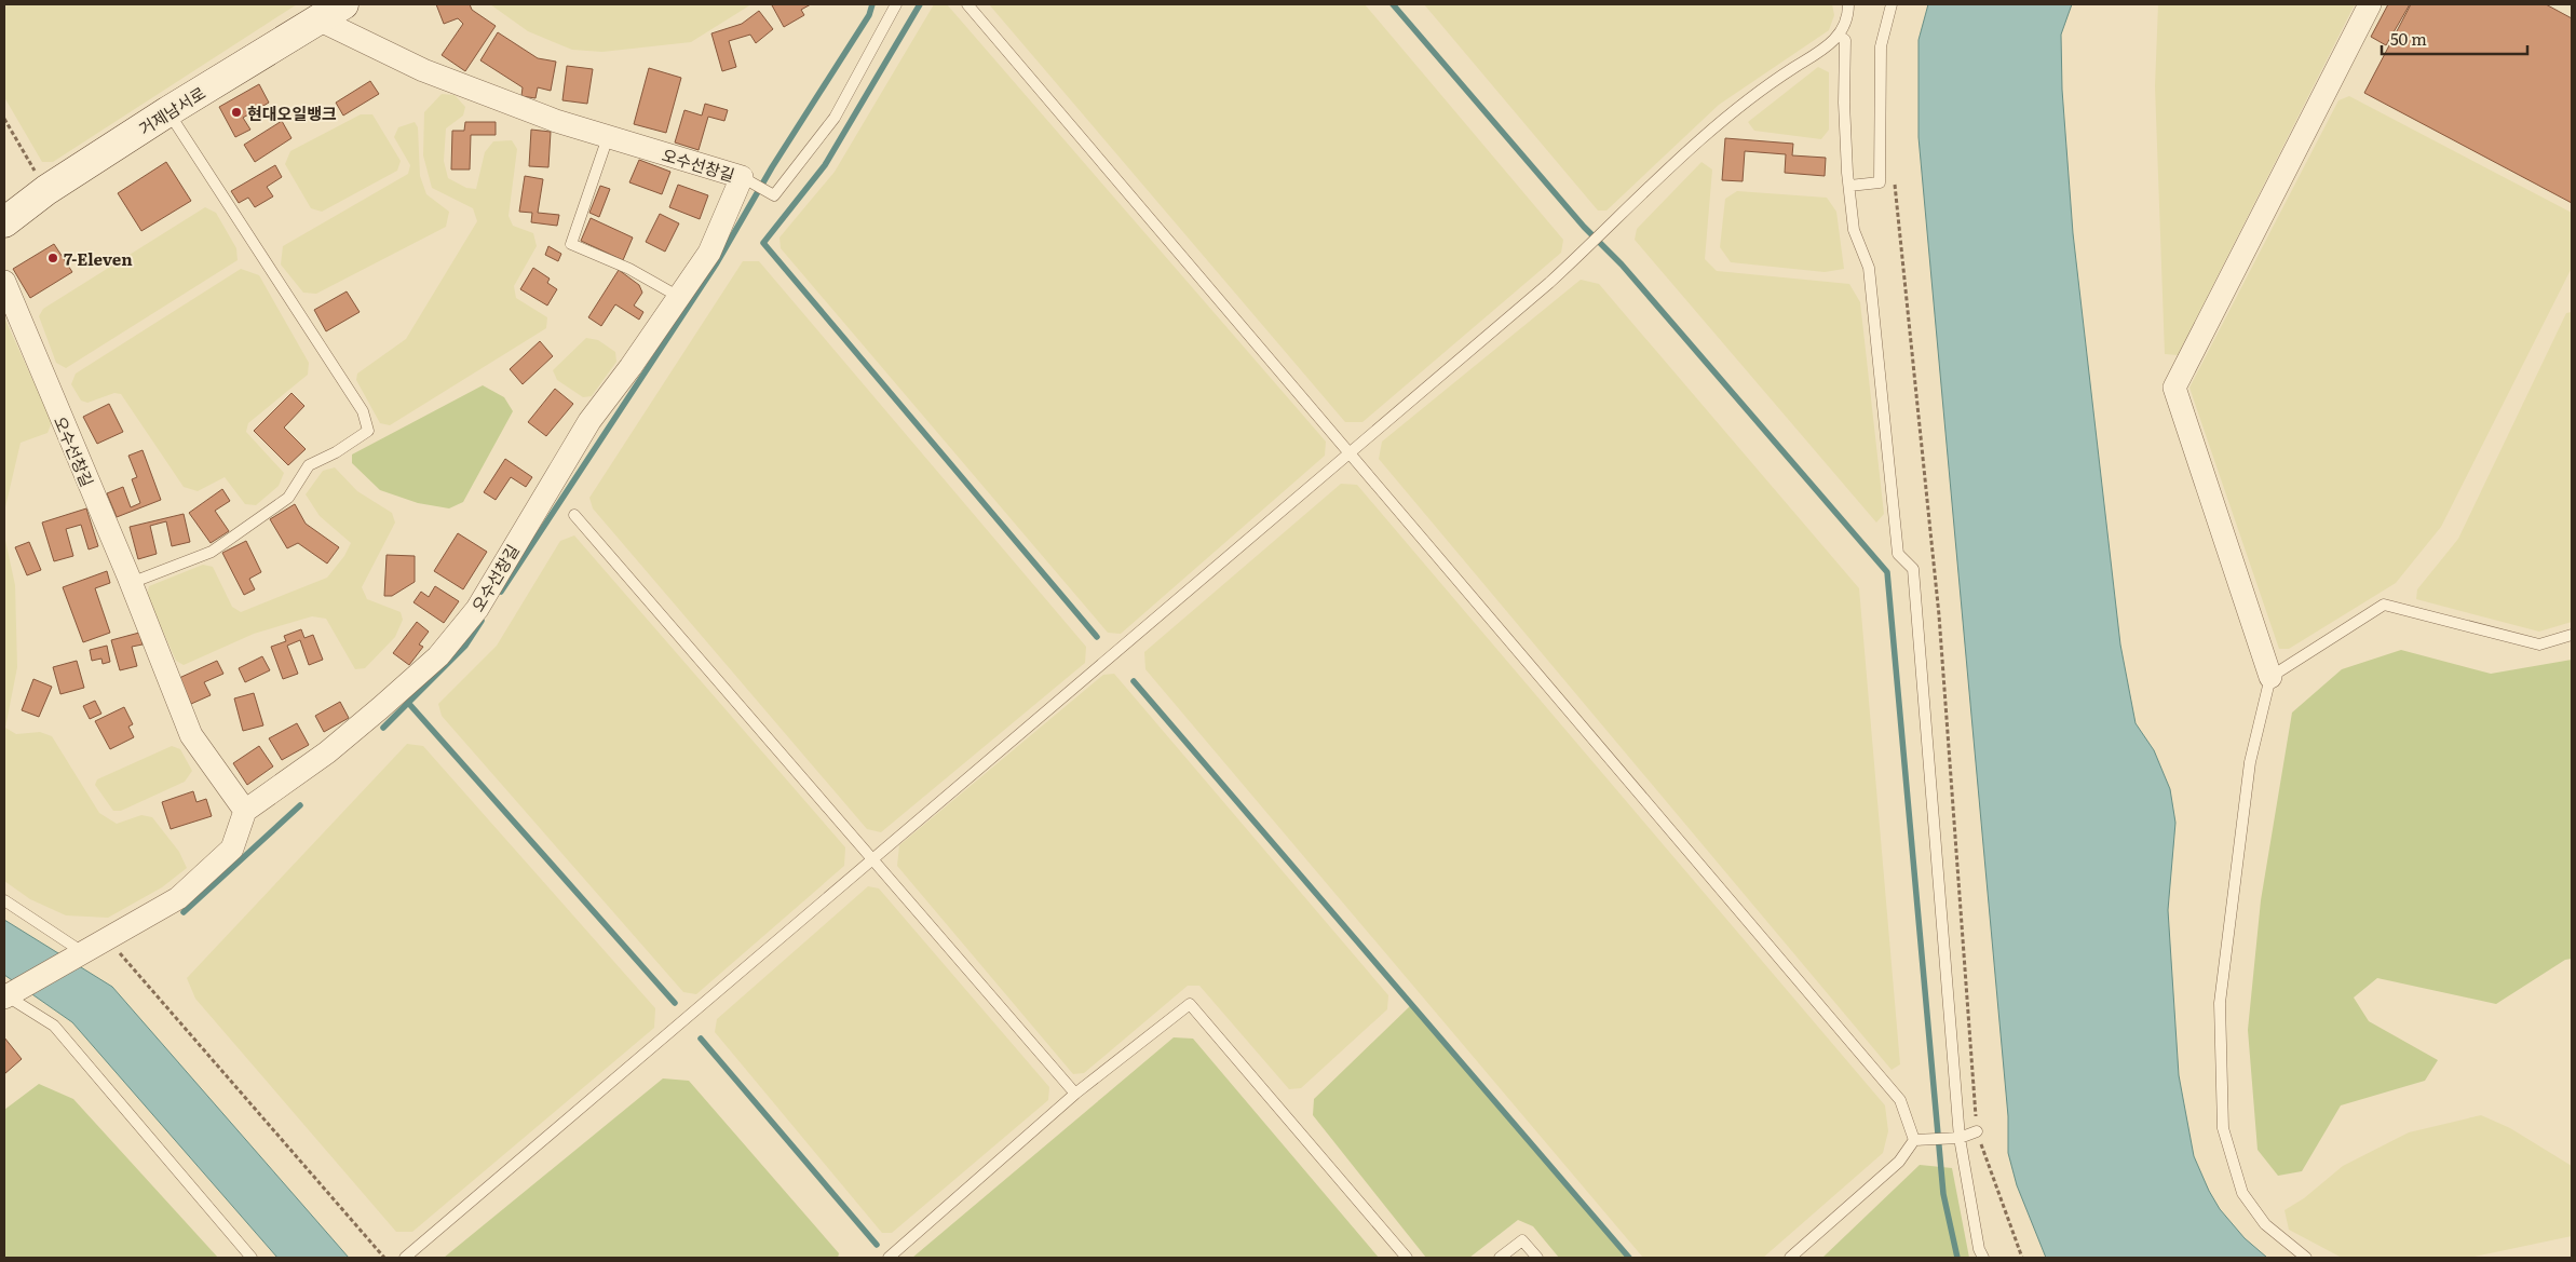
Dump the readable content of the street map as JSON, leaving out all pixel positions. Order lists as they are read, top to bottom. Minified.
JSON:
{"streets":{"main road":["거제남서로"],"street":["오수선창길"]},"crossings":[["거제남서로","오수선창길"]],"places":["현대오일뱅크","7-Eleven"],"scale_bar":"50 m"}
